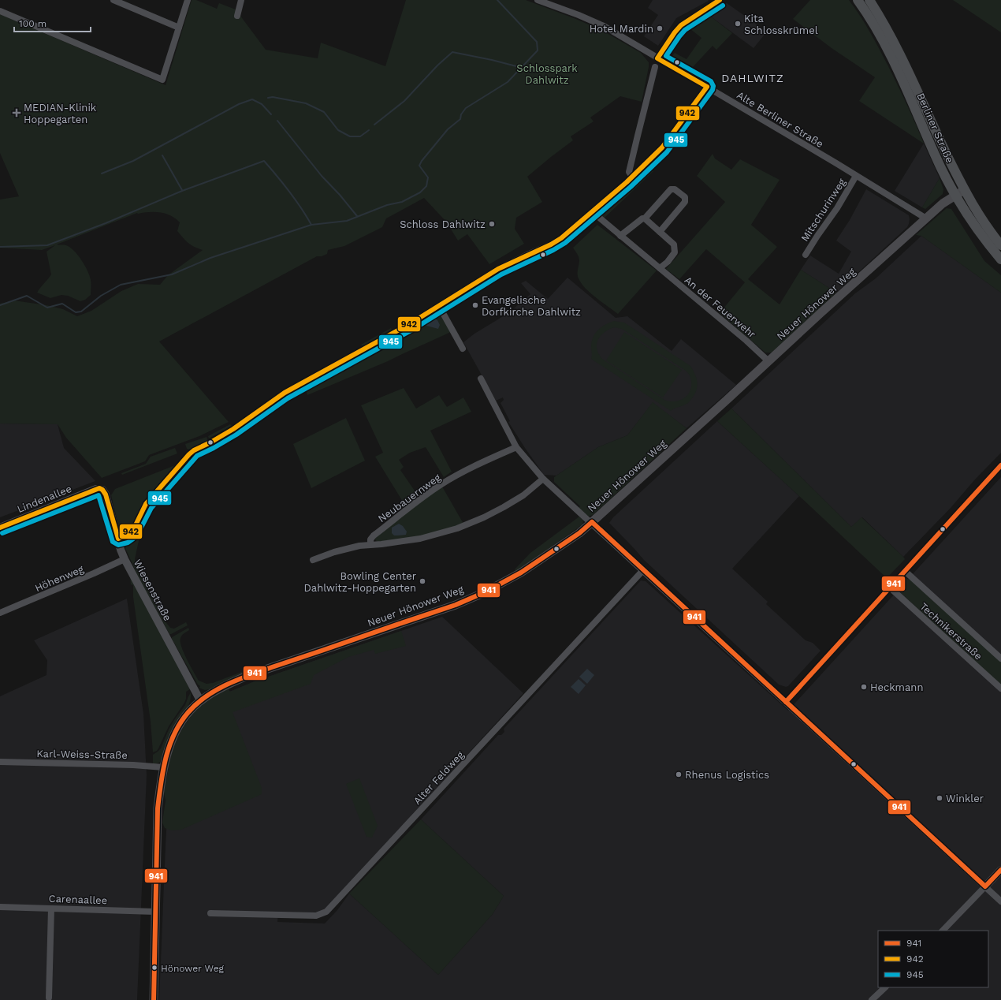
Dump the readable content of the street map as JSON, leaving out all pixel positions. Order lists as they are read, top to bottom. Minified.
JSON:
{"streets":{"main road":["Berliner Straße","Neuer Hönower Weg"],"street":["Alte Berliner Straße","Mitschurinweg","An der Feuerwehr","Neubauernweg","Lindenallee","Höhenweg","Wiesenstraße","Technikerstraße","Karl-Weiss-Straße","Alter Feldweg","Carenaallee"]},"crossings":[["Alte Berliner Straße","Mitschurinweg"],["Alte Berliner Straße","Neuer Hönower Weg"],["Berliner Straße","Neuer Hönower Weg"],["Neuer Hönower Weg","An der Feuerwehr"],["Neuer Hönower Weg","Wiesenstraße"],["Neuer Hönower Weg","Karl-Weiss-Straße"],["Neuer Hönower Weg","Carenaallee"],["Lindenallee","Wiesenstraße"],["Höhenweg","Wiesenstraße"]],"districts":["DAHLWITZ"],"parks":["Schlosspark Dahlwitz"],"places":{"other":["Kita Schlosskrümel","Hotel Mardin","Schloss Dahlwitz","Evangelische Dorfkirche Dahlwitz","Bowling Center Dahlwitz-Hoppegarten","Heckmann","Rhenus Logistics","Winkler","Hönower Weg"],"health":["MEDIAN-Klinik Hoppegarten"]},"lines":["transit line 942","transit line 945","transit line 941"],"legend":["941","942","945"],"scale_bar":"100 m"}
